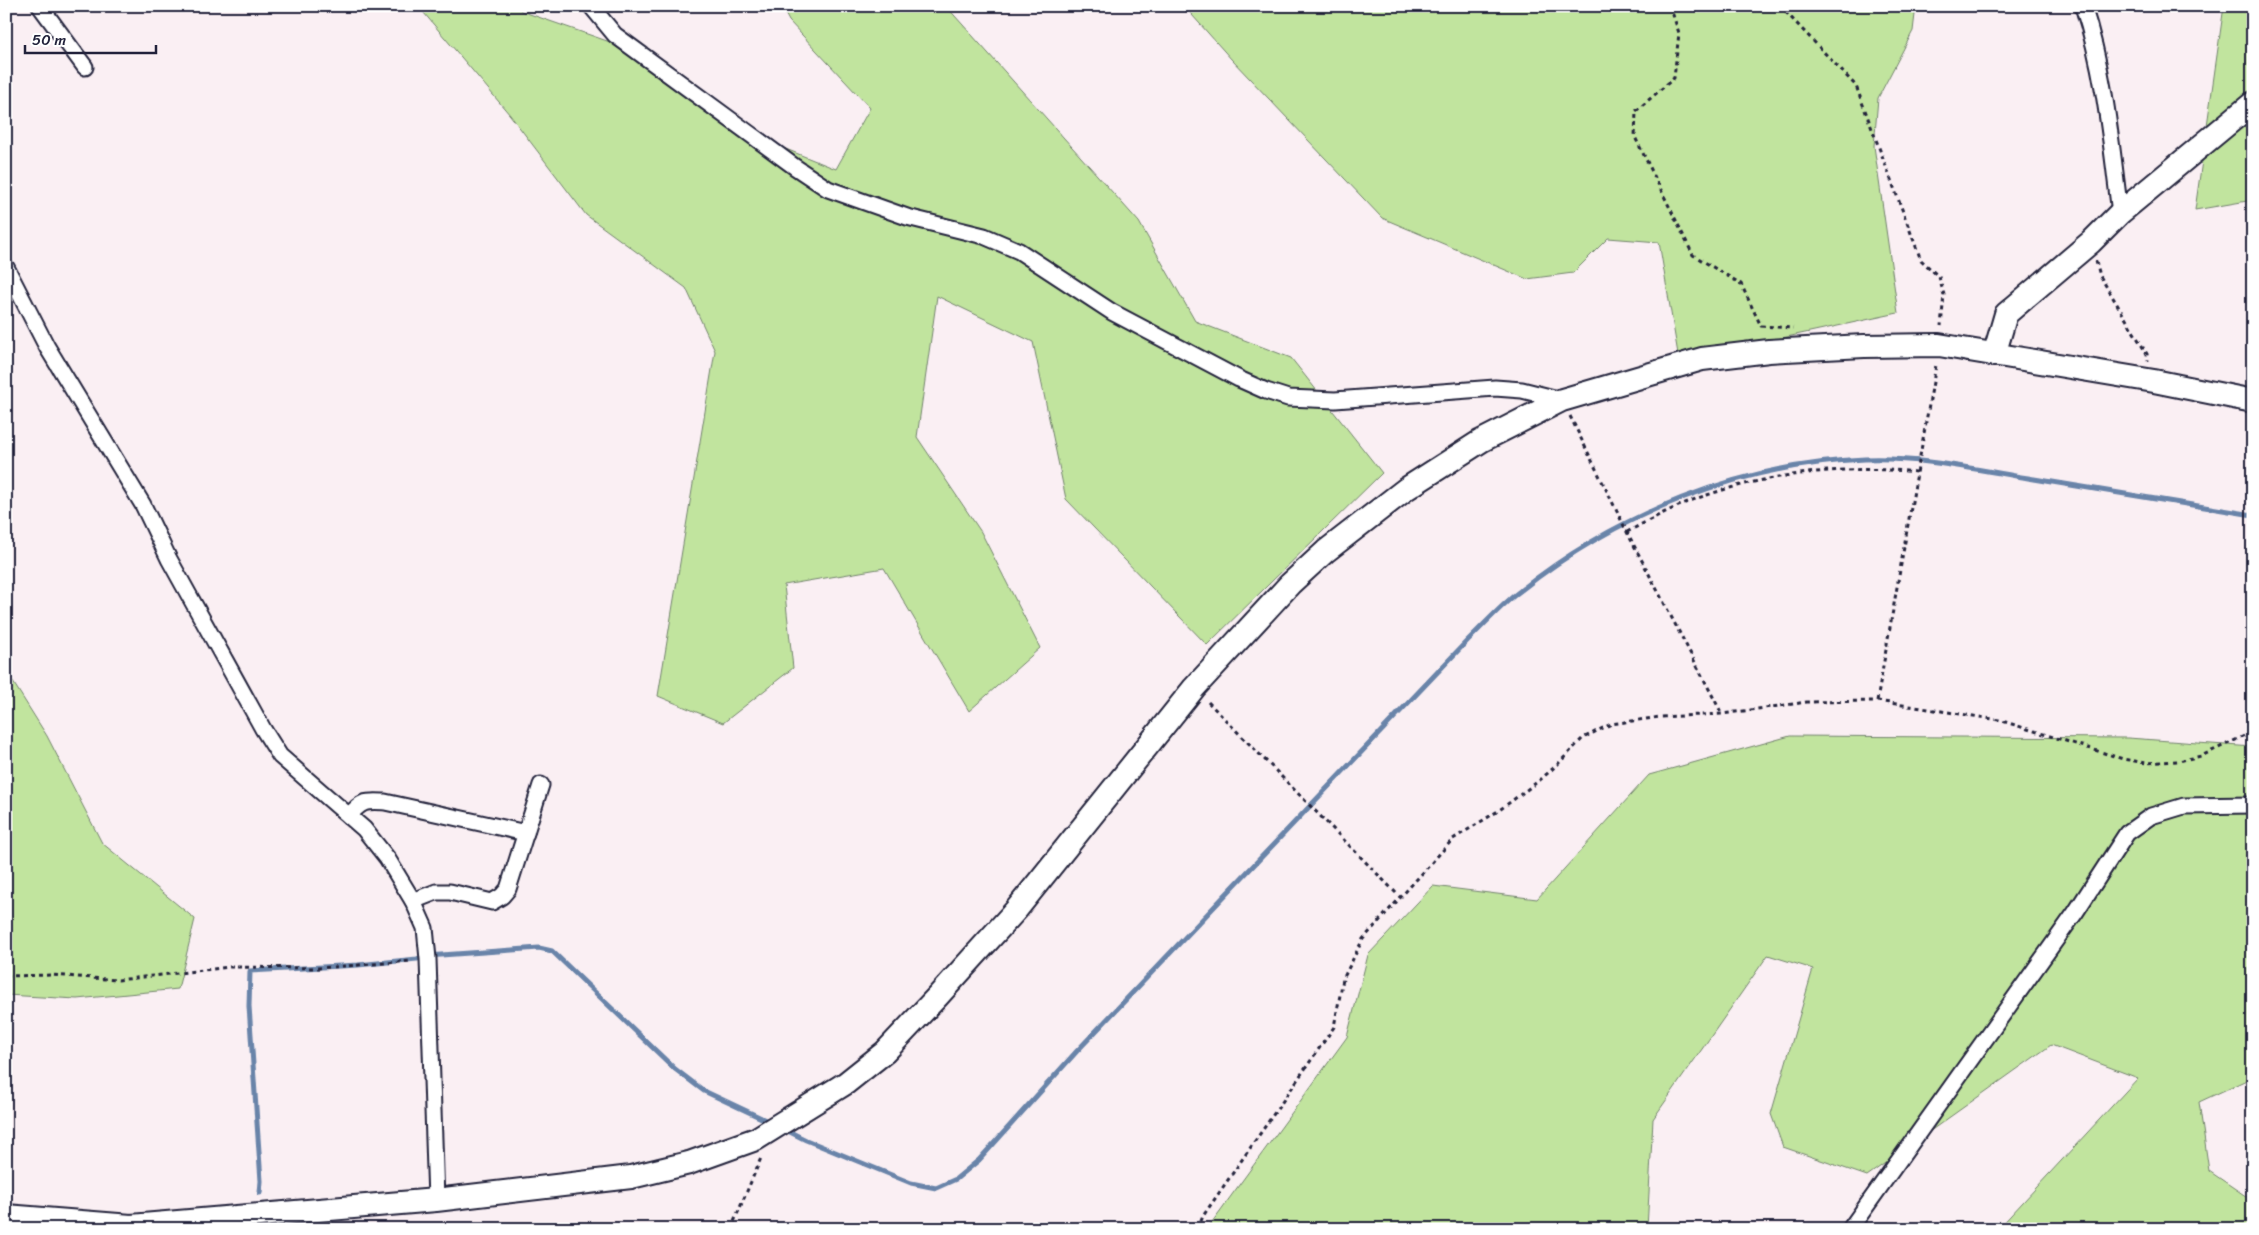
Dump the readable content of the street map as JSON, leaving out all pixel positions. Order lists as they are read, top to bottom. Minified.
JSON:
{"scale_bar":"50 m"}
